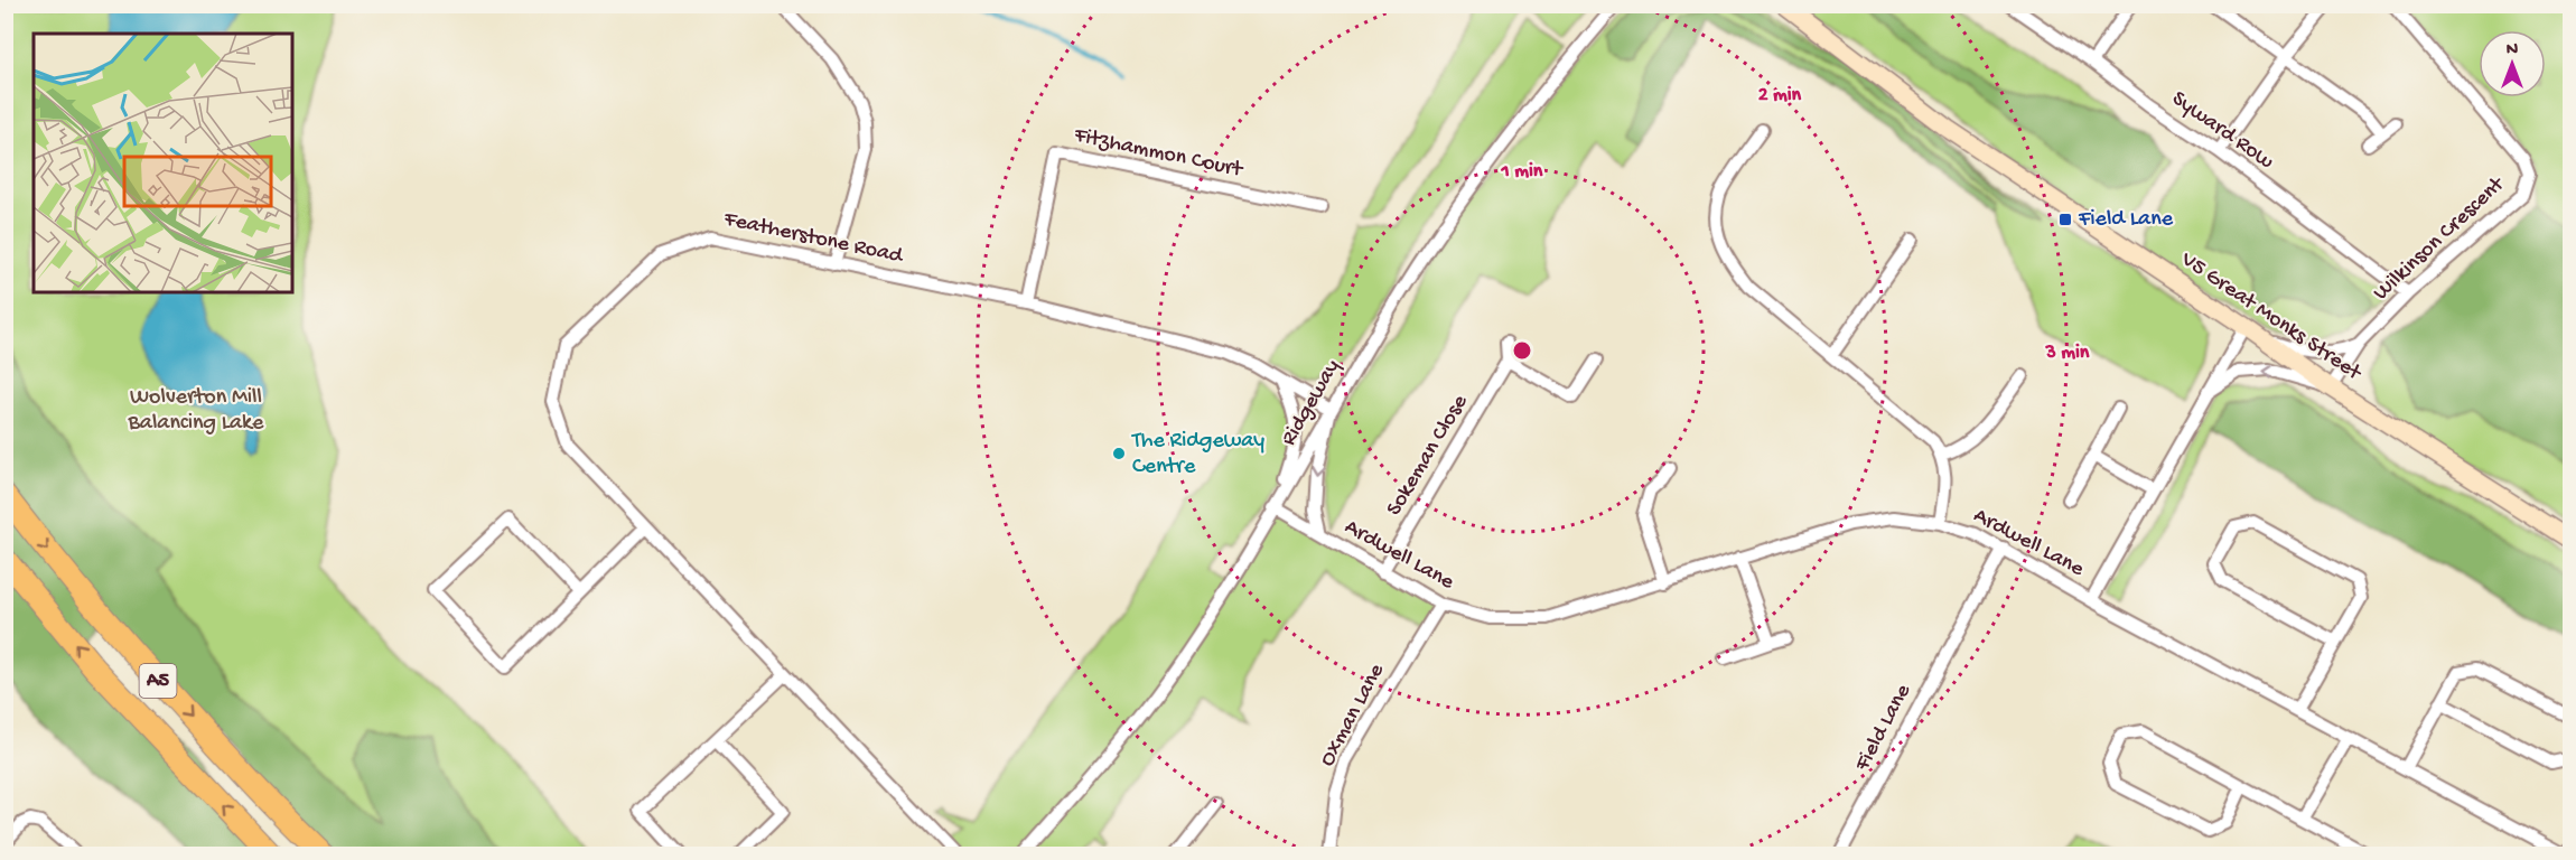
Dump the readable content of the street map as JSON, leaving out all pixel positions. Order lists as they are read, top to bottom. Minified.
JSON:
{"streets":{"highway":["A5"],"street":["Syward Row","Fitzhammon Court","Featherstone Road","Wilkinson Crescent","V5 Great Monks Street","Ridgeway","Sokeman Close","Ardwell Lane","Oxman Lane","Field Lane"]},"crossings":[["Syward Row","Wilkinson Crescent"],["Fitzhammon Court","Featherstone Road"],["Featherstone Road","Ridgeway"],["Featherstone Road","Ardwell Lane"],["Wilkinson Crescent","V5 Great Monks Street"],["Ridgeway","Ardwell Lane"],["Sokeman Close","Ardwell Lane"],["Ardwell Lane","Oxman Lane"],["Ardwell Lane","Field Lane"]],"parks":["Wolverton Mill Balancing Lake"],"places":{"transit":["Field Lane"],"other":["The Ridgeway Centre"]},"north":"top","rings":["2 min","1 min","3 min"]}
